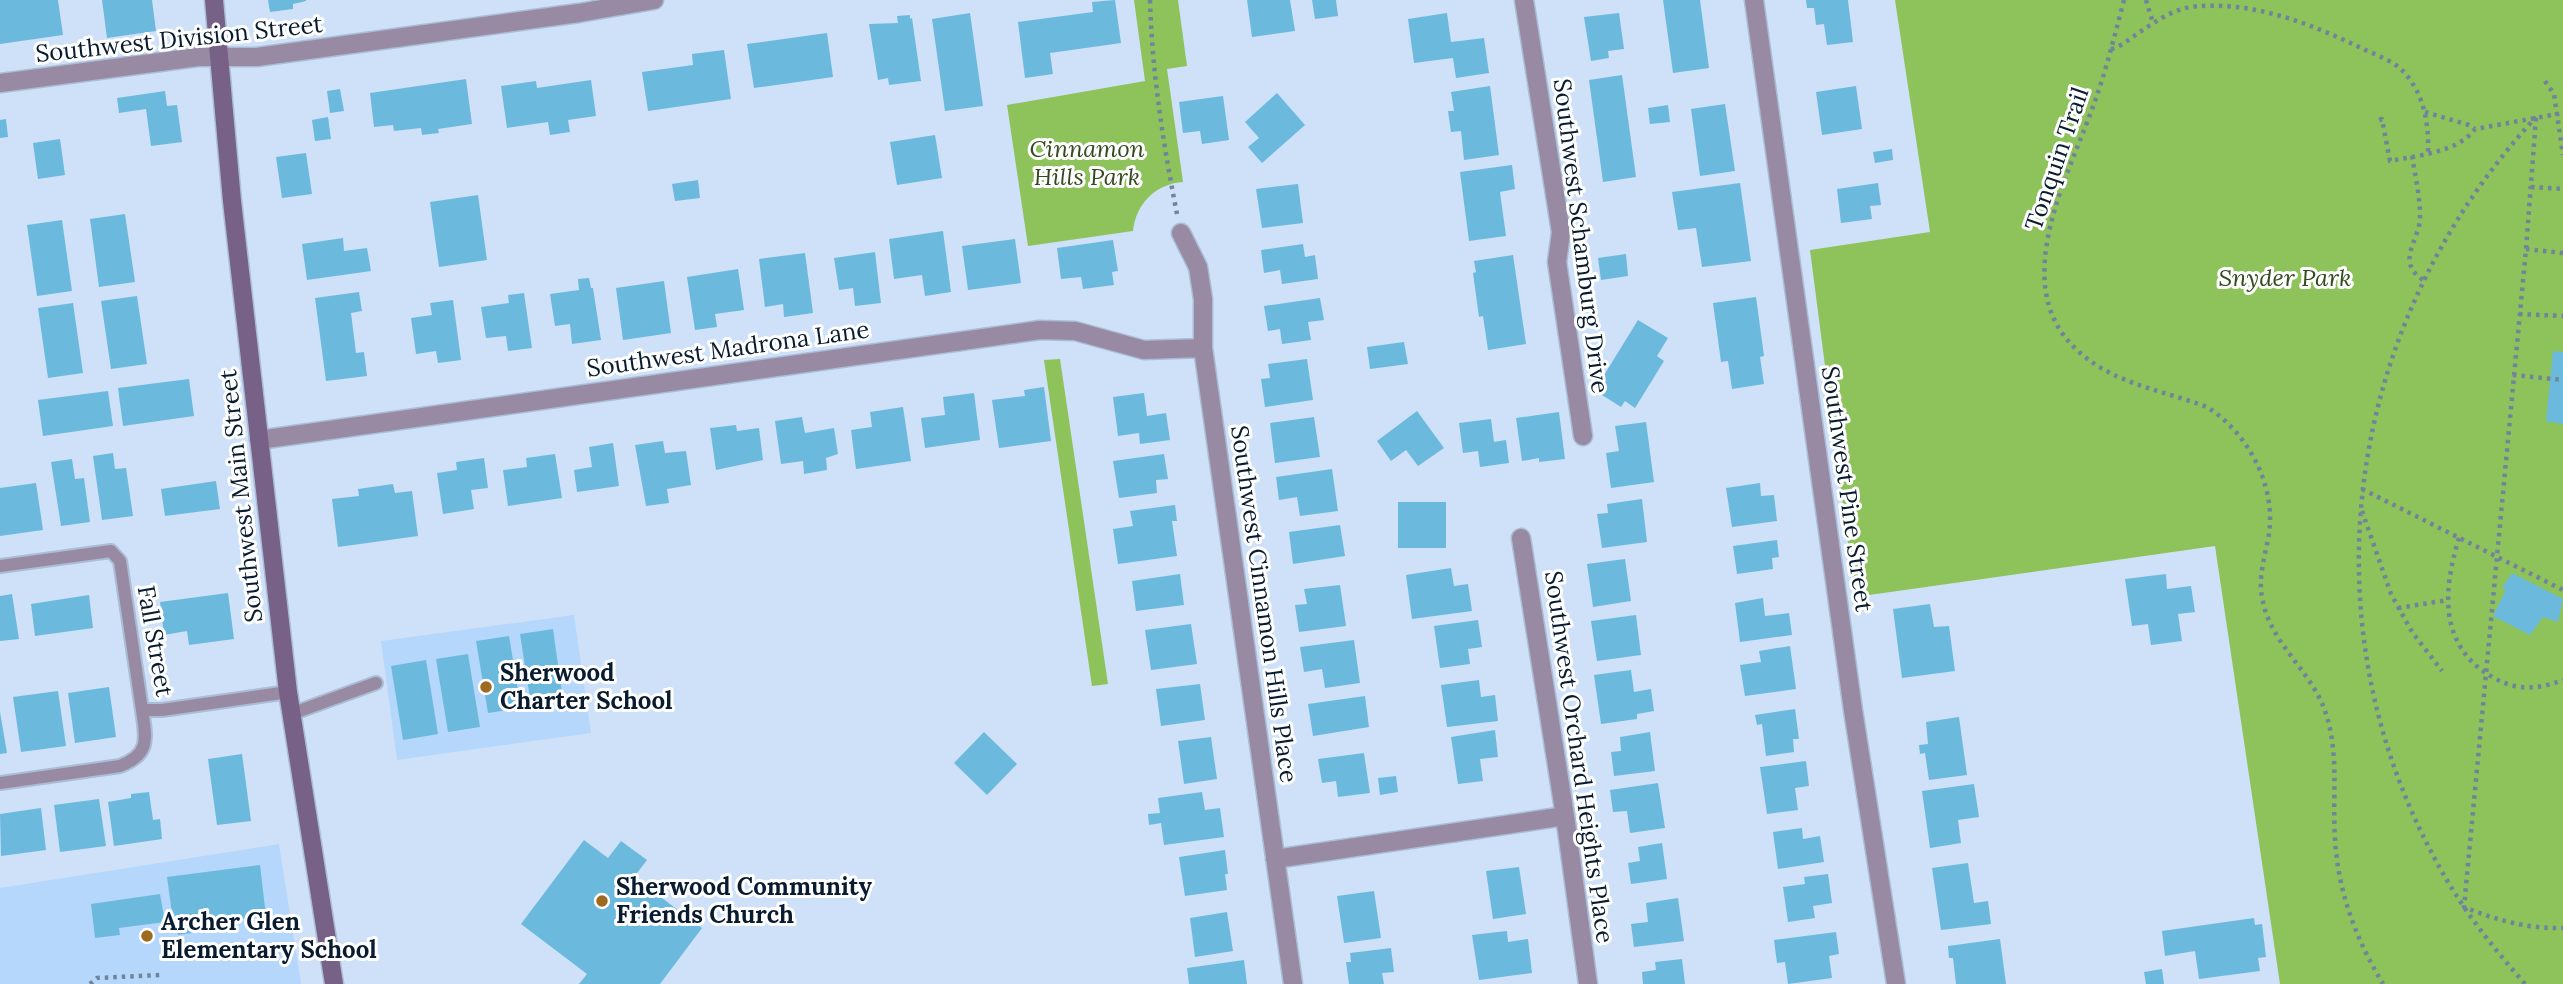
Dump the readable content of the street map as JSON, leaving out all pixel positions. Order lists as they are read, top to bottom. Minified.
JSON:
{"streets":{"street":["Southwest Division Street","Southwest Schamburg Drive","Southwest Madrona Lane","Southwest Pine Street","Southwest Main Street","Southwest Cinnamon Hills Place","Southwest Orchard Heights Place"],"lane":["Fall Street"],"path":["Tonquin Trail"]},"crossings":[["Southwest Division Street","Southwest Main Street"],["Southwest Madrona Lane","Southwest Main Street"],["Southwest Madrona Lane","Southwest Cinnamon Hills Place"],["Southwest Main Street","Fall Street"]],"parks":["Cinnamon Hills Park","Snyder Park"],"places":["Sherwood Charter School","Sherwood Community Friends Church","Archer Glen Elementary School"]}
